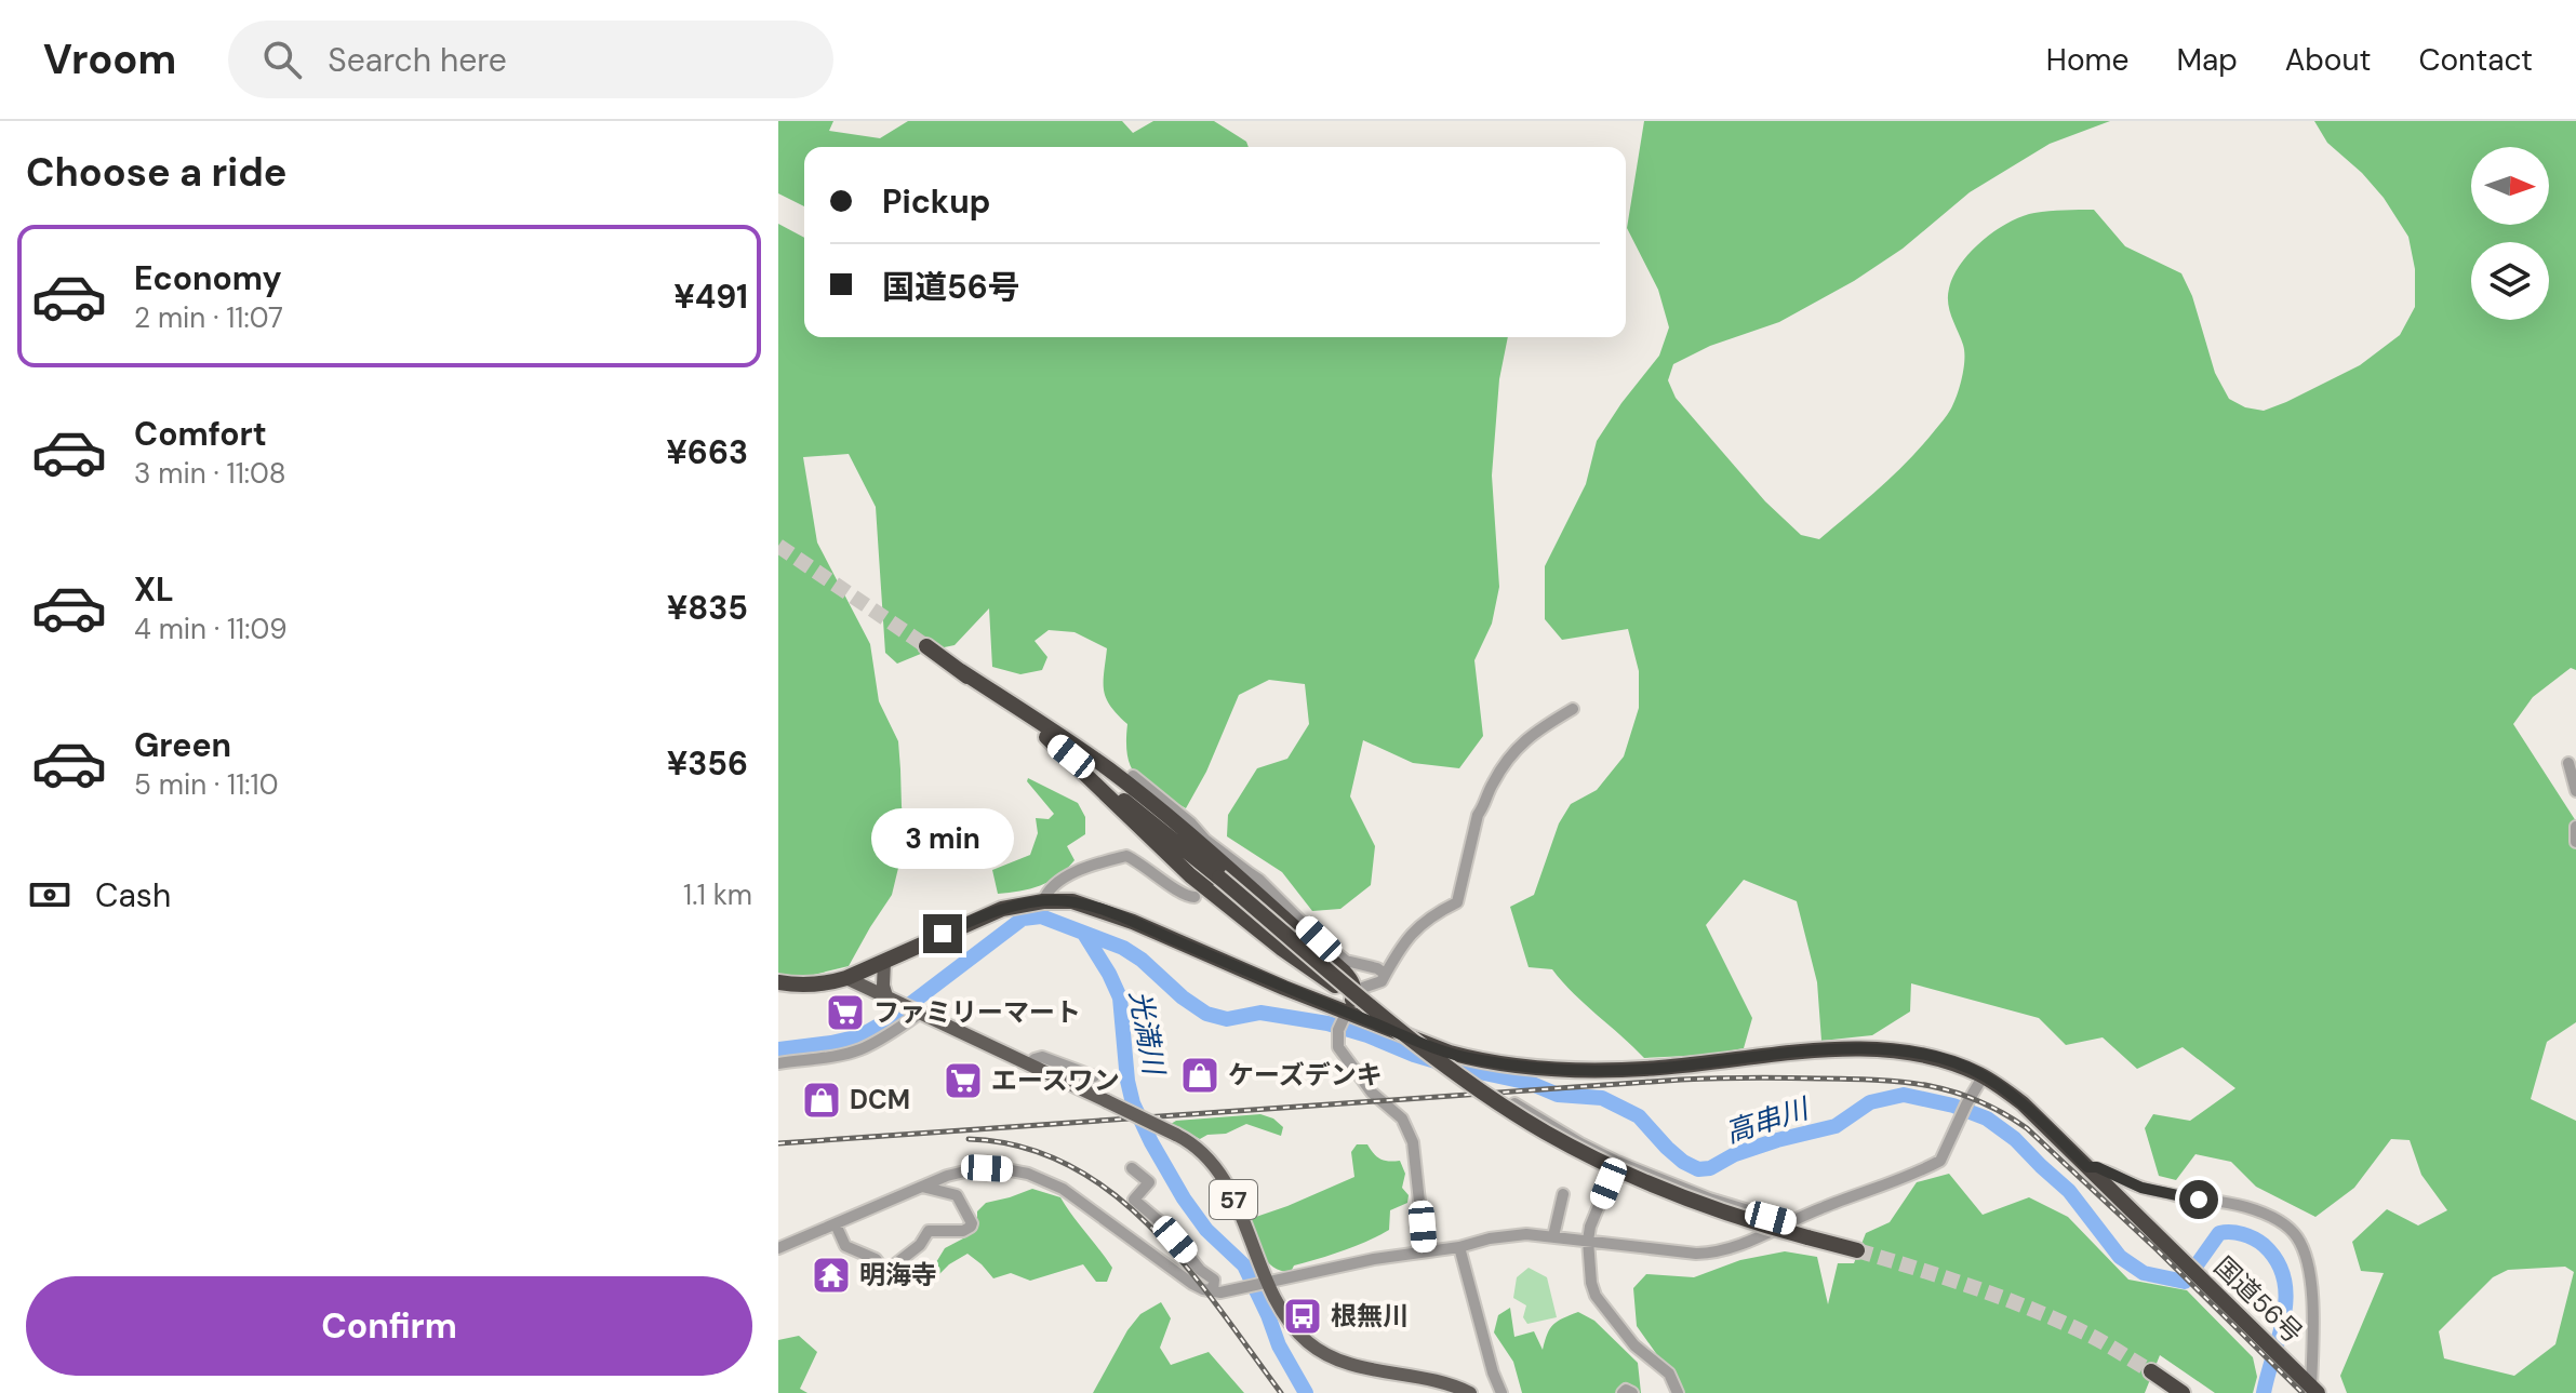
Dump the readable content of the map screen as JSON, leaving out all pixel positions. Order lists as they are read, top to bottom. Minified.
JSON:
{"streets":{"highway":["国道56号"],"main road":["57"]},"crossings":[["57","国道56号"]],"water":["光満川","高串川"],"places":{"supermarket":["ファミリーマート","エースワン"],"shop":["ケーズデンキ","DCM"],"temple":["明海寺"],"bus stop":["根無川"]},"north":"right","page":{"header":"Vroom","search":"Search here","nav":["Home","Map","About","Contact"],"heading":"Choose a ride","banner":["Pickup","国道56号"],"list":[{"name":"Economy","note":"2 min · 11:07","value":"¥491"},{"name":"Comfort","note":"3 min · 11:08","value":"¥663"},{"name":"XL","note":"4 min · 11:09","value":"¥835"},{"name":"Green","note":"5 min · 11:10","value":"¥356"}],"bubble":"3 min","pay":["Cash","1.1 km"],"buttons":"Confirm"}}
